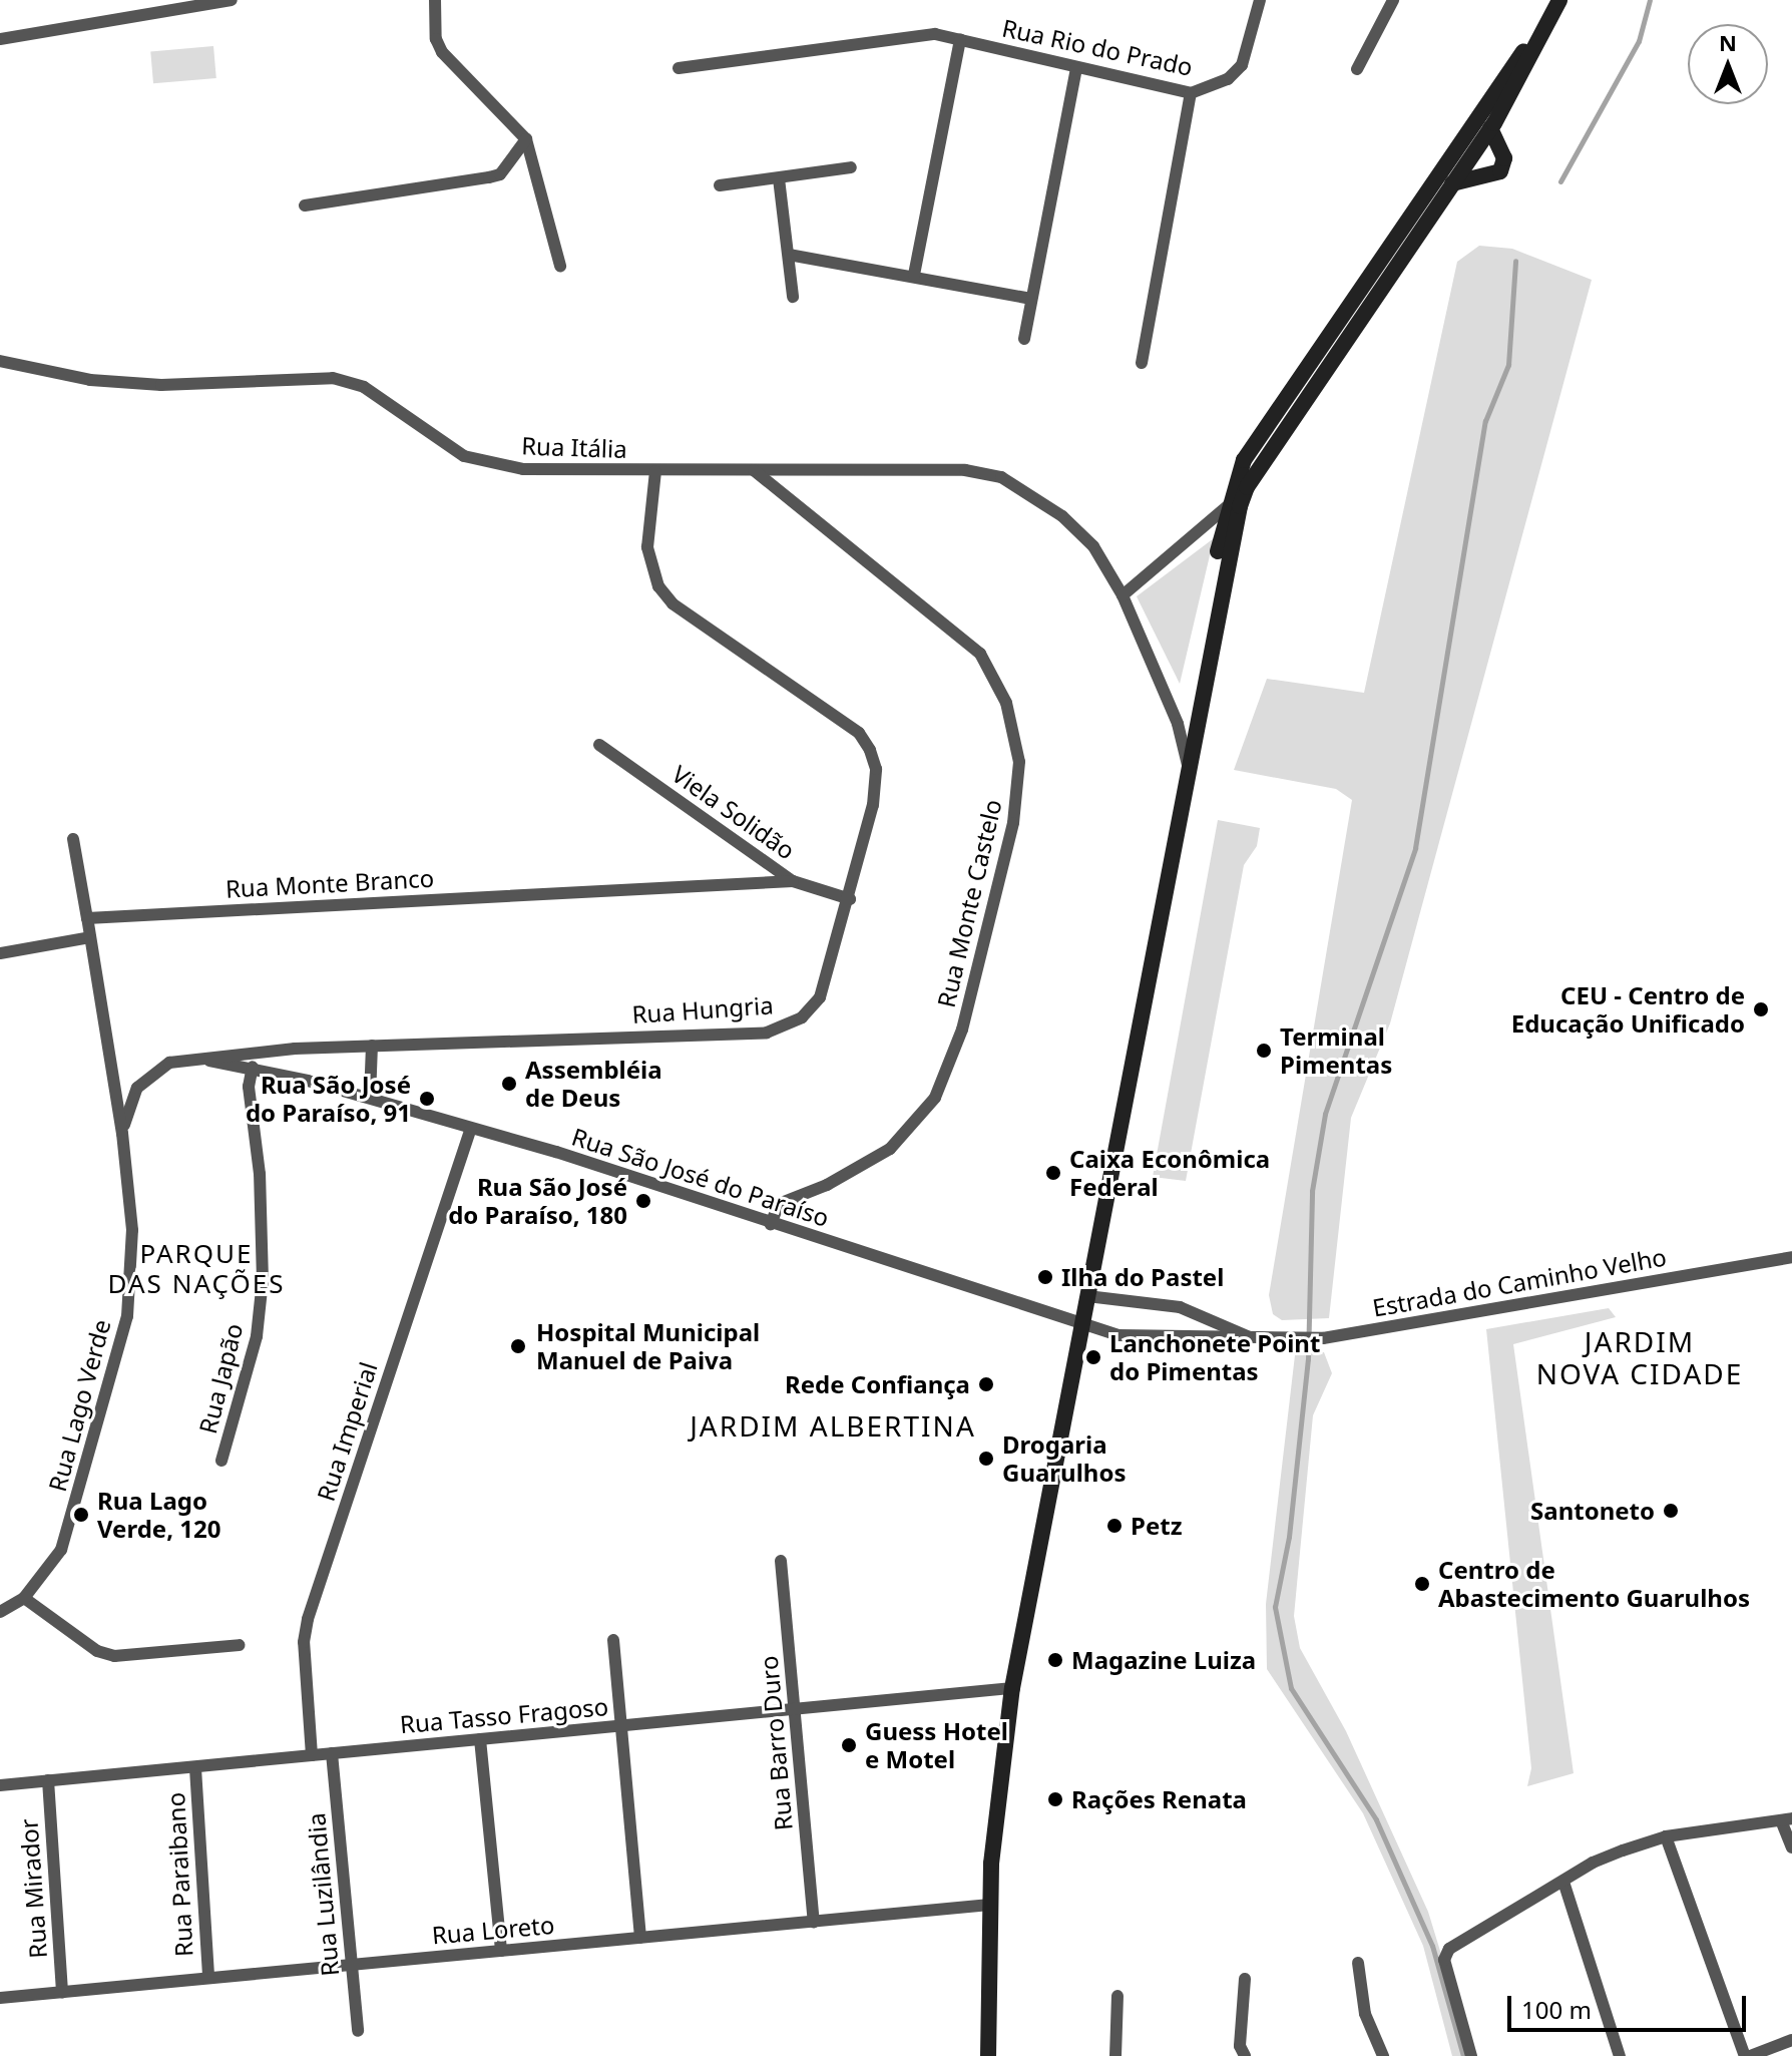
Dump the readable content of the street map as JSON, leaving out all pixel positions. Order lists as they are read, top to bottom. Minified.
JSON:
{"streets":{"street":["Rua Rio do Prado","Rua Itália","Viela Solidão","Rua Monte Branco","Rua Monte Castelo","Rua Hungria","Rua São José do Paraíso","Estrada do Caminho Velho","Rua Japão","Rua Lago Verde","Rua Imperial","Rua Tasso Fragoso","Rua Barro Duro","Rua Paraibano","Rua Mirador","Rua Luzilândia","Rua Loreto"]},"crossings":[["Rua Itália","Rua Monte Castelo"],["Rua Itália","Rua Hungria"],["Viela Solidão","Rua Monte Branco"],["Viela Solidão","Rua Hungria"],["Rua Monte Castelo","Rua São José do Paraíso"],["Rua Hungria","Rua São José do Paraíso"],["Rua Hungria","Rua Lago Verde"],["Rua São José do Paraíso","Estrada do Caminho Velho"],["Rua São José do Paraíso","Rua Japão"],["Rua São José do Paraíso","Rua Imperial"],["Rua Imperial","Rua Tasso Fragoso"],["Rua Tasso Fragoso","Rua Barro Duro"],["Rua Tasso Fragoso","Rua Paraibano"],["Rua Tasso Fragoso","Rua Mirador"],["Rua Tasso Fragoso","Rua Luzilândia"],["Rua Barro Duro","Rua Loreto"],["Rua Paraibano","Rua Loreto"],["Rua Mirador","Rua Loreto"],["Rua Luzilândia","Rua Loreto"]],"districts":["PARQUE DAS NAÇÕES","JARDIM NOVA CIDADE","JARDIM ALBERTINA"],"places":["CEU - Centro de Educação Unificado","Terminal Pimentas","Assembléia de Deus","Rua São José do Paraíso, 91","Caixa Econômica Federal","Rua São José do Paraíso, 180","Ilha do Pastel","Hospital Municipal Manuel de Paiva","Lanchonete Point do Pimentas","Rede Confiança","Drogaria Guarulhos","Santoneto","Rua Lago Verde, 120","Petz","Centro de Abastecimento Guarulhos","Magazine Luiza","Guess Hotel e Motel","Rações Renata"],"scale_bar":"100 m","north":"top"}
